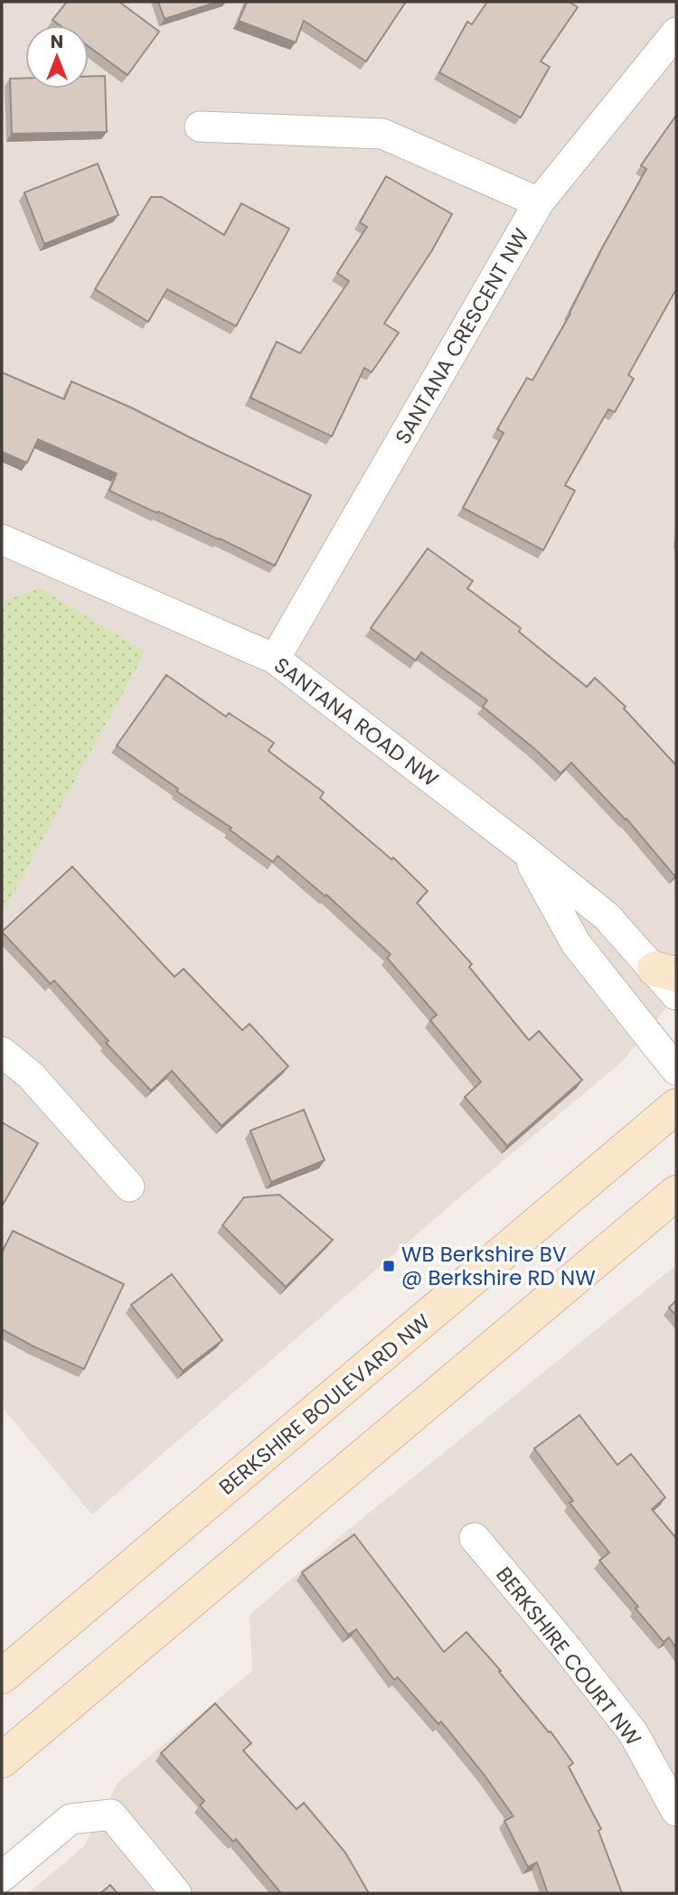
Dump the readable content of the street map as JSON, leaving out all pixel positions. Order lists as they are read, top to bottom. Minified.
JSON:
{"streets":{"main road":["BERKSHIRE BOULEVARD NW"],"street":["SANTANA CRESCENT NW","SANTANA ROAD NW","BERKSHIRE COURT NW"]},"crossings":[["SANTANA CRESCENT NW","SANTANA ROAD NW"]],"places":{"transit":["WB Berkshire BV @ Berkshire RD NW"]},"north":"top"}
